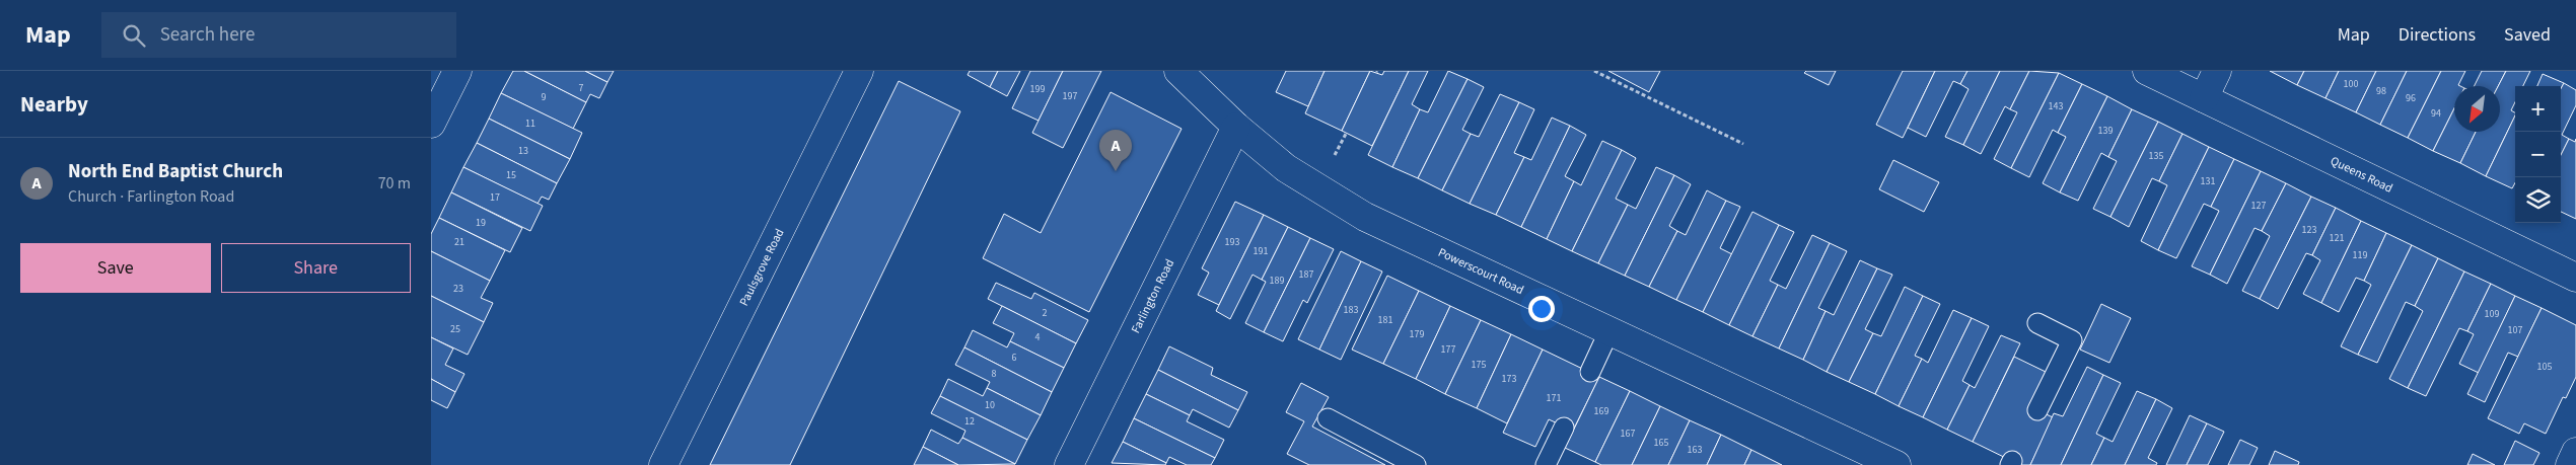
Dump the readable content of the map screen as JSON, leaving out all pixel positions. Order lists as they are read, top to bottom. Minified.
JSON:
{"streets":{"street":["Queens Road","Paulsgrove Road","Powerscourt Road","Farlington Road"]},"crossings":[["Powerscourt Road","Farlington Road"]],"house_numbers":["100","7","199","98","197","9","96","143","94","11","139","13","135","15","131","17","127","19","123","121","21","193","191","119","187","189","23","183","2","109","181","25","107","179","4","177","6","175","105","8","173","171","10","169","12","167","165","163"],"north":"bottom left","page":{"header":"Map","search":"Search here","nav":["Map","Directions","Saved"],"heading":"Nearby","map_buttons":["+","−"],"pins":"A","list":[{"mark":"A","name":"North End Baptist Church","note":"Church · Farlington Road","value":"70 m"}],"buttons":["Save","Share"]}}
